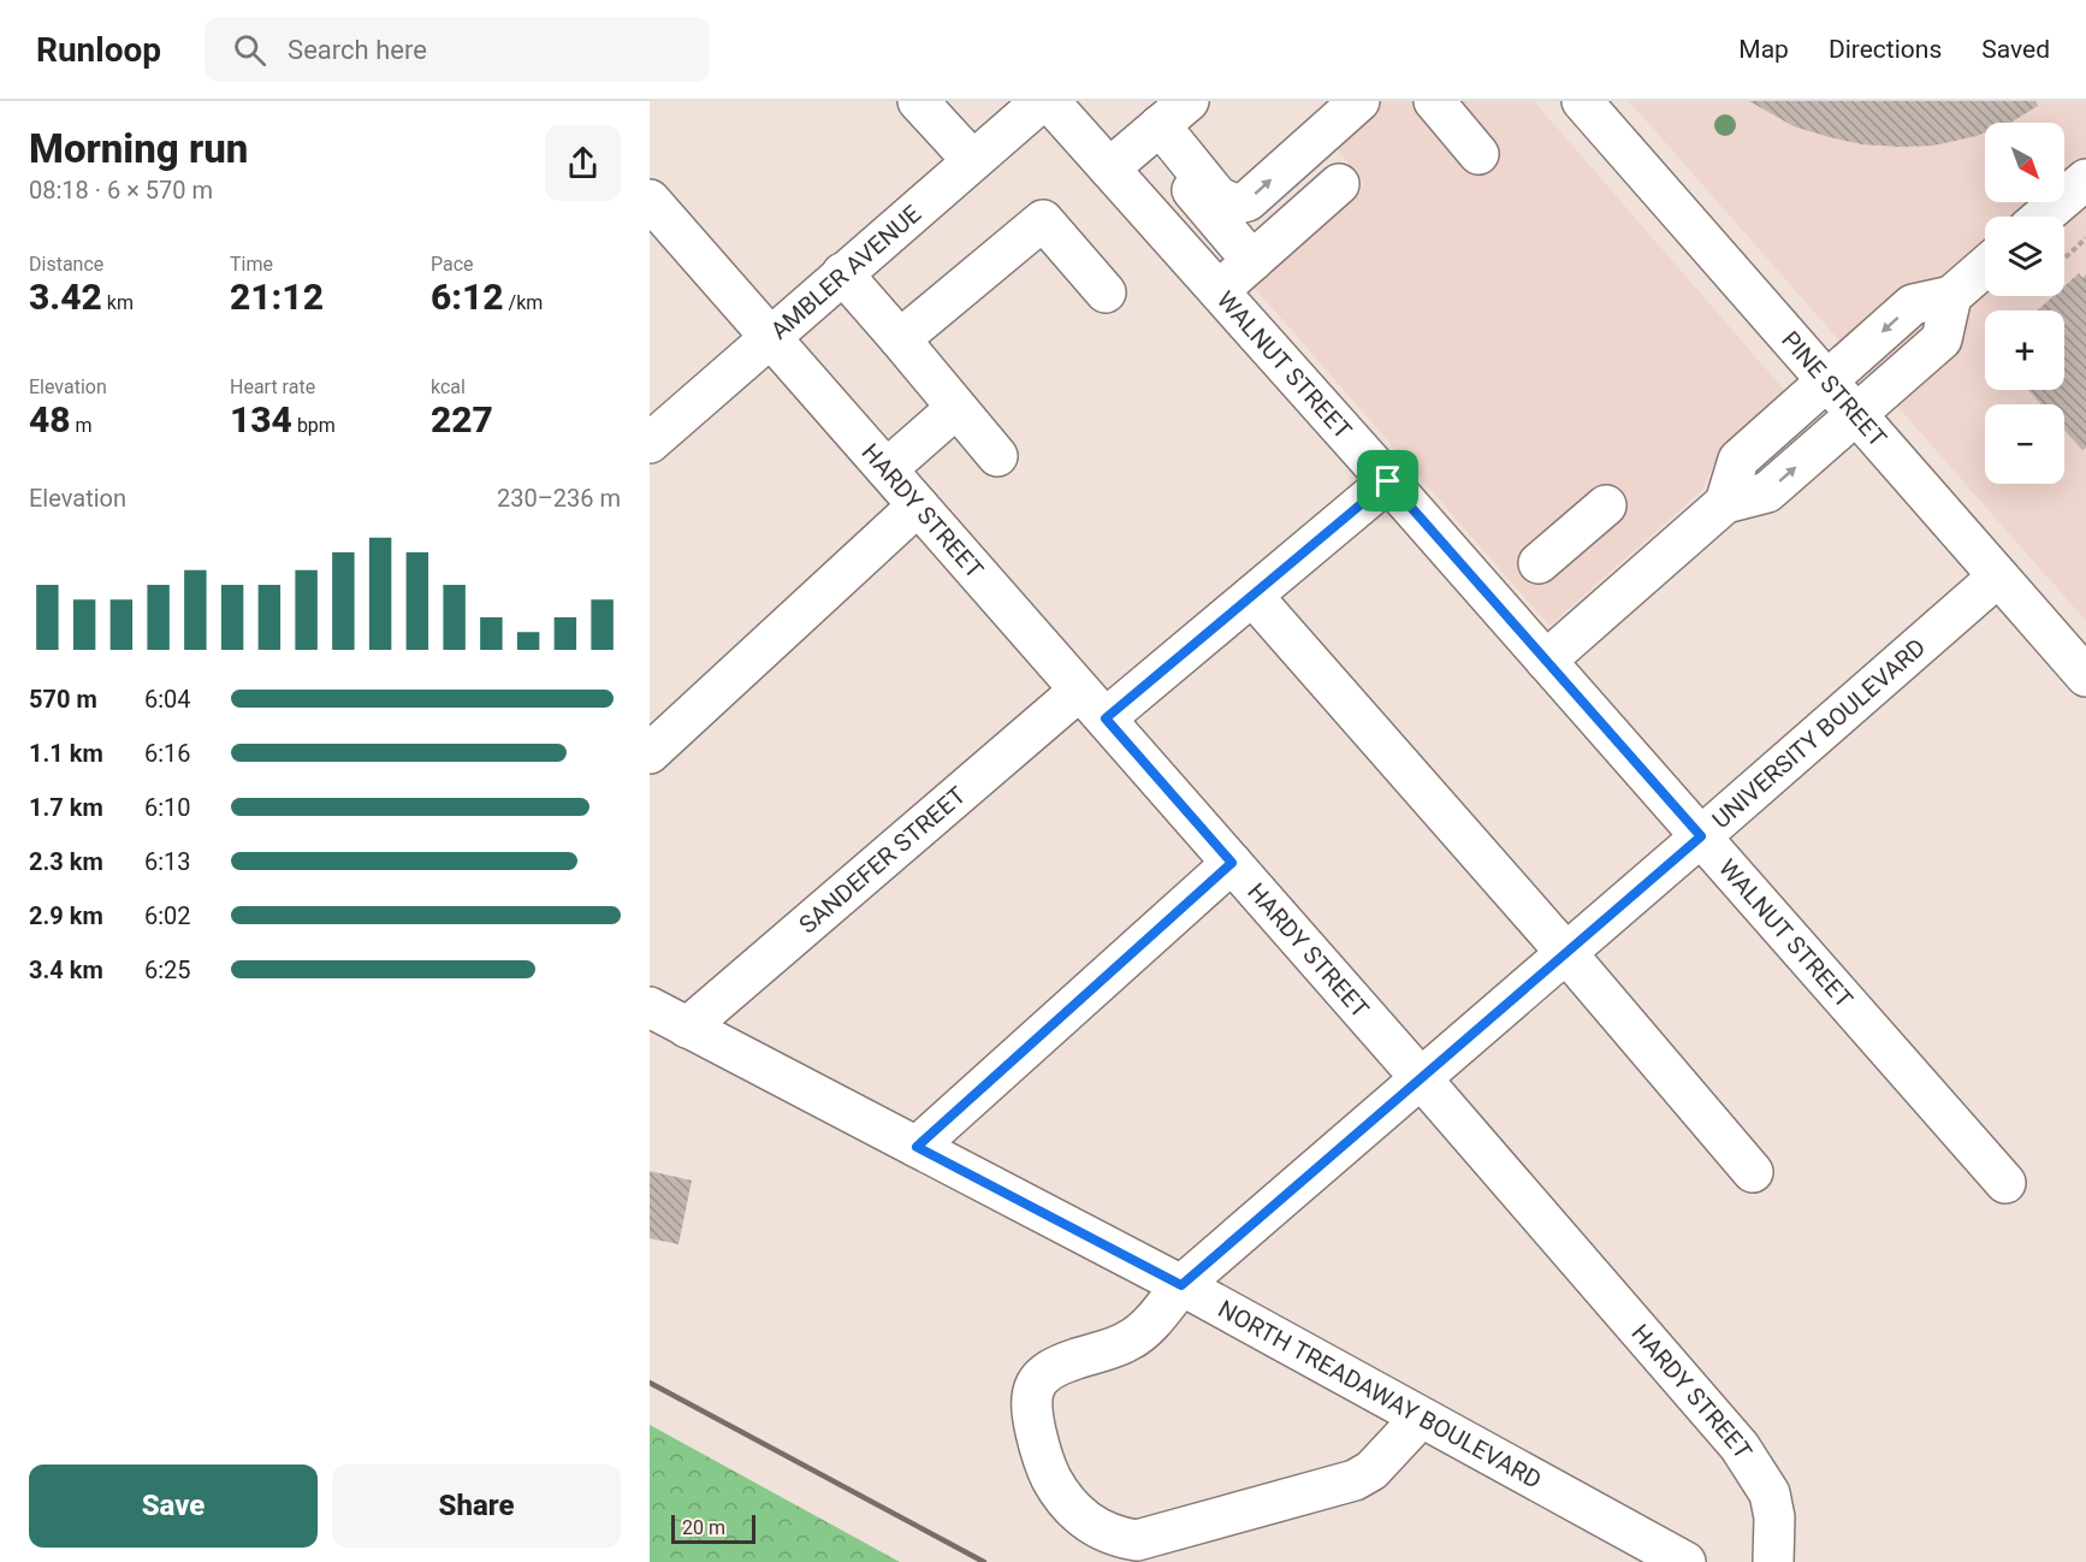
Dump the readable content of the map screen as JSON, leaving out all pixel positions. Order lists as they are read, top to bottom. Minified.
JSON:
{"streets":{"street":["AMBLER AVENUE","WALNUT STREET","PINE STREET","HARDY STREET","UNIVERSITY BOULEVARD","SANDEFER STREET","NORTH TREADAWAY BOULEVARD"]},"crossings":[["AMBLER AVENUE","HARDY STREET"],["WALNUT STREET","UNIVERSITY BOULEVARD"],["PINE STREET","UNIVERSITY BOULEVARD"],["HARDY STREET","UNIVERSITY BOULEVARD"],["HARDY STREET","SANDEFER STREET"],["UNIVERSITY BOULEVARD","NORTH TREADAWAY BOULEVARD"],["SANDEFER STREET","NORTH TREADAWAY BOULEVARD"]],"scale_bar":"20 m","north":"bottom right","page":{"header":"Runloop","search":"Search here","nav":["Map","Directions","Saved"],"heading":["Morning run","08:18 · 6 × 570 m"],"map_buttons":["+","−"],"stats":[["Distance","3.42 km"],["Time","21:12"],["Pace","6:12 /km"],["Elevation","48 m"],["Heart rate","134 bpm"],["kcal","227"]],"chart":["Elevation","230–236 m"],"list":[{"name":"570 m","note":"6:04"},{"name":"1.1 km","note":"6:16"},{"name":"1.7 km","note":"6:10"},{"name":"2.3 km","note":"6:13"},{"name":"2.9 km","note":"6:02"},{"name":"3.4 km","note":"6:25"}],"buttons":["Save","Share"],"scale":"20 m"}}
